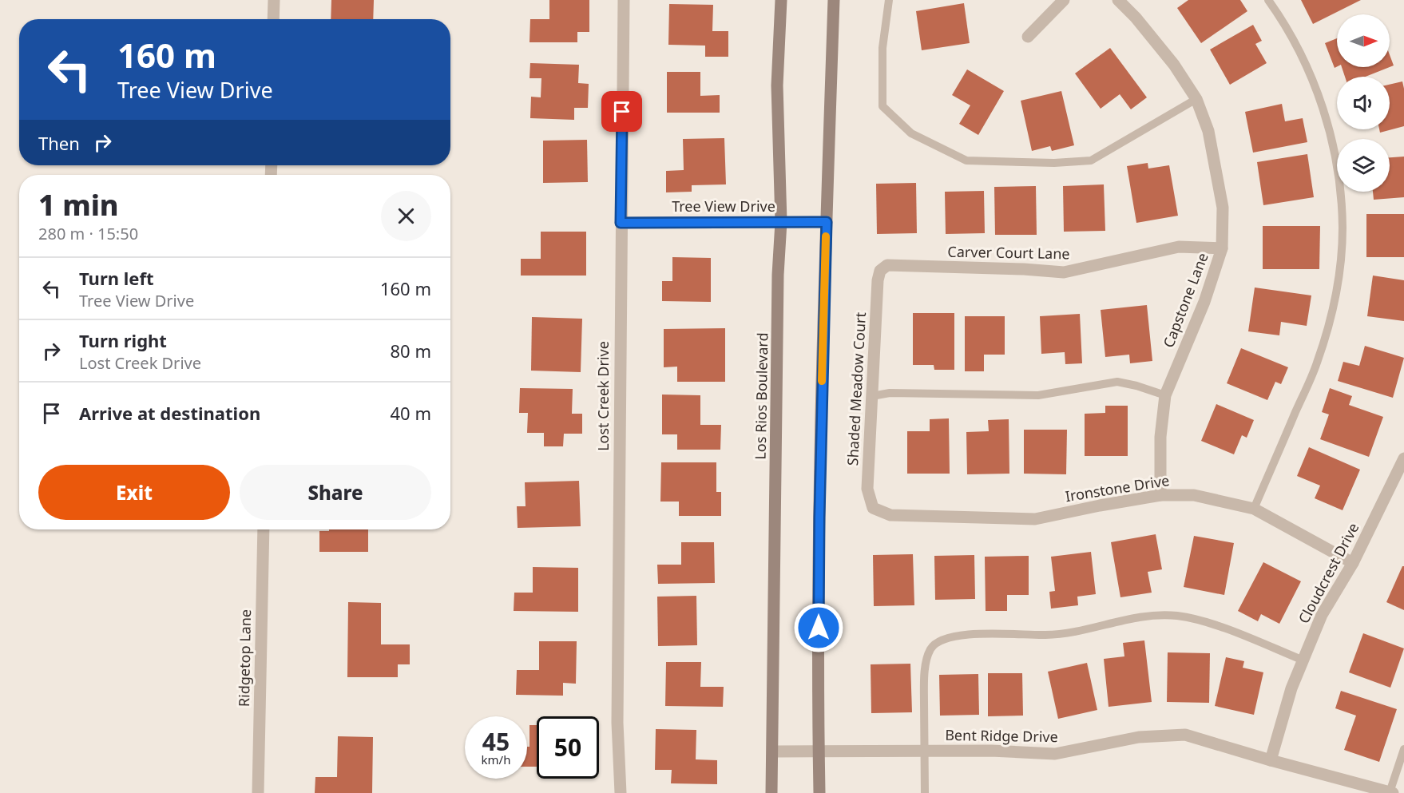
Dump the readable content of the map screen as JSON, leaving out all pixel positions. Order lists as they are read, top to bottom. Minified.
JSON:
{"streets":{"main road":["Los Rios Boulevard"],"street":["Tree View Drive","Carver Court Lane","Capstone Lane","Shaded Meadow Court","Lost Creek Drive","Ironstone Drive","Cloudcrest Drive","Ridgetop Lane","Bent Ridge Drive"]},"crossings":[["Tree View Drive","Lost Creek Drive"],["Tree View Drive","Los Rios Boulevard"],["Carver Court Lane","Capstone Lane"],["Carver Court Lane","Shaded Meadow Court"],["Capstone Lane","Ironstone Drive"],["Shaded Meadow Court","Ironstone Drive"],["Los Rios Boulevard","Bent Ridge Drive"],["Ironstone Drive","Cloudcrest Drive"],["Cloudcrest Drive","Bent Ridge Drive"]],"north":"right","page":{"turn":["160 m","Tree View Drive"],"then":"Then","heading":["1 min","280 m · 15:50"],"list":[{"name":"Turn left","note":"Tree View Drive","value":"160 m"},{"name":"Turn right","note":"Lost Creek Drive","value":"80 m"},{"name":"Arrive at destination","value":"40 m"}],"buttons":["Exit","Share"],"speed":"45 km/h","limit":"50"}}
